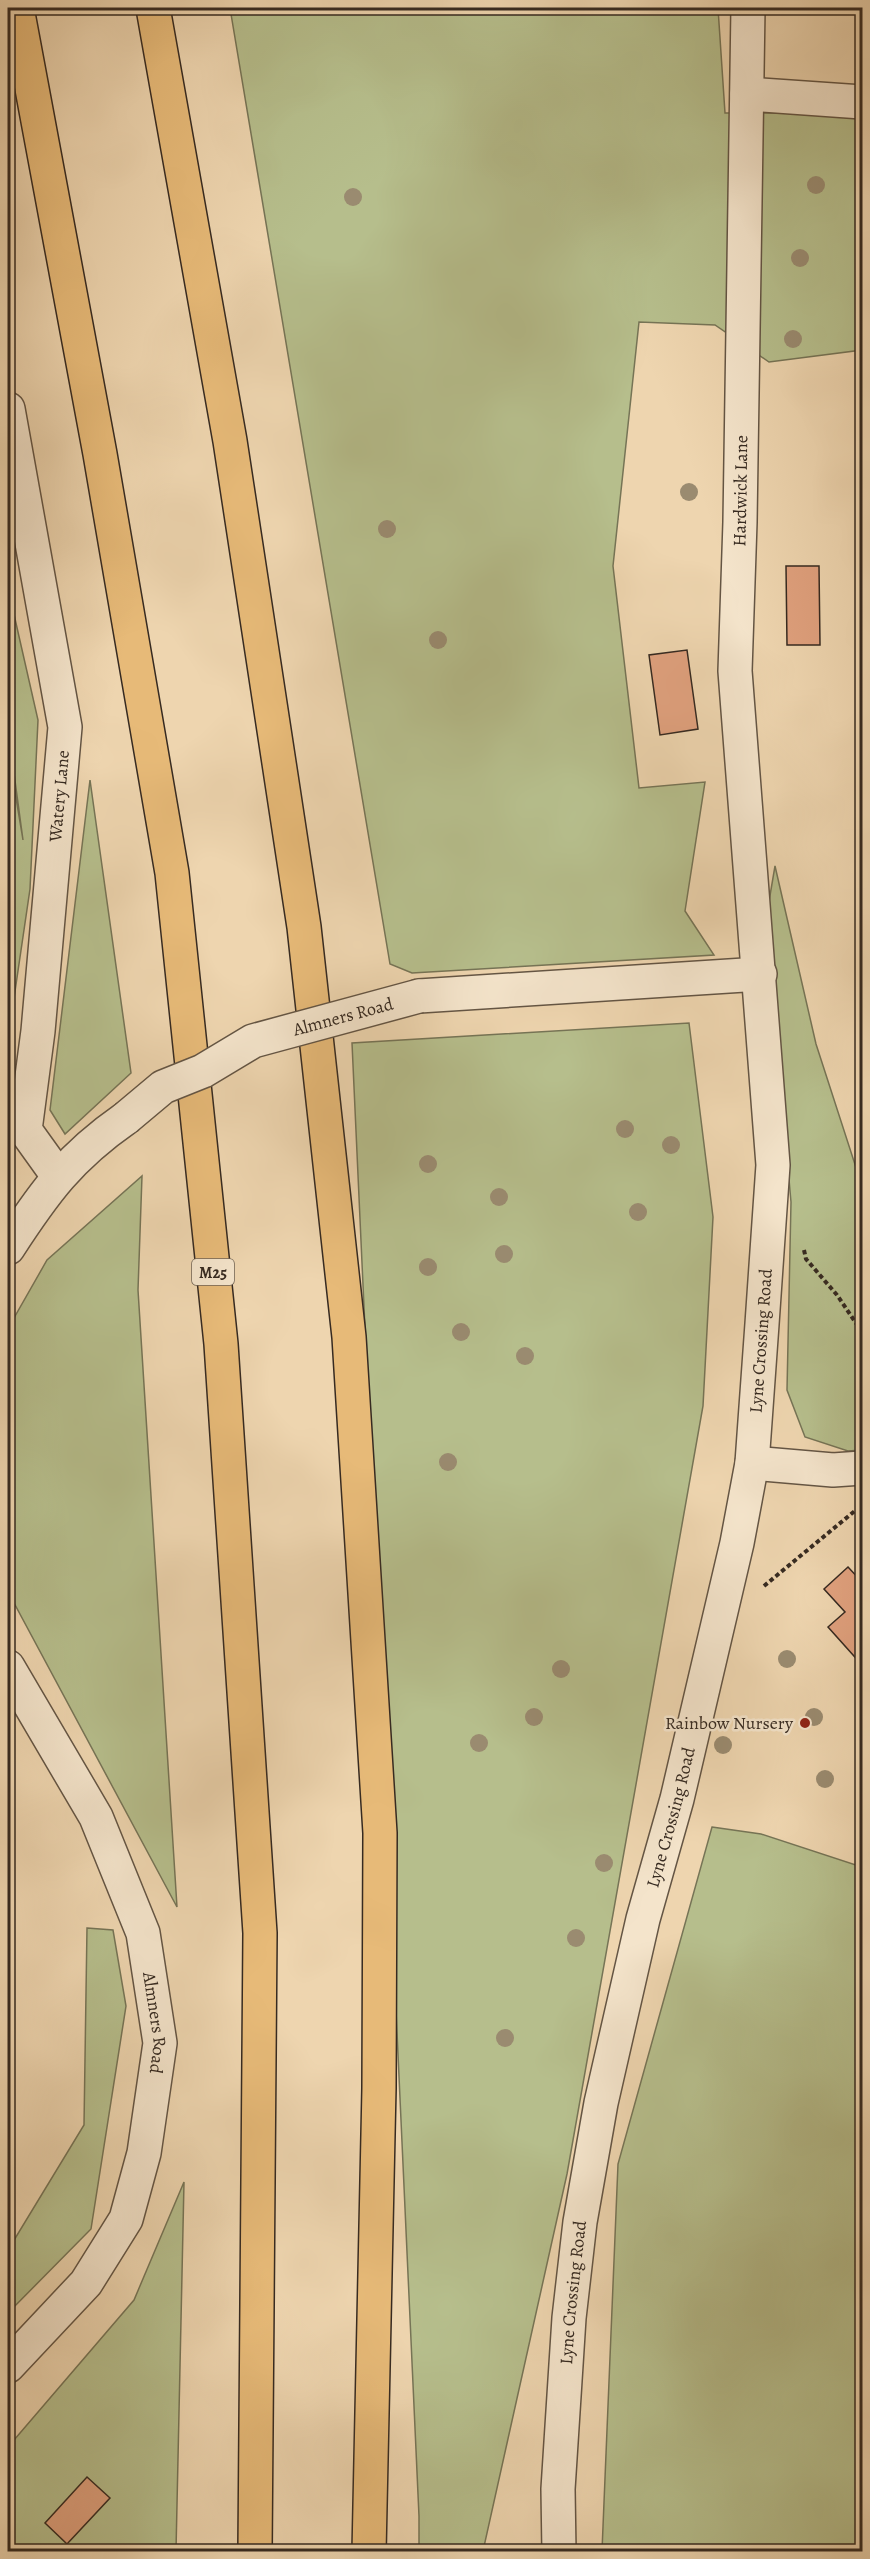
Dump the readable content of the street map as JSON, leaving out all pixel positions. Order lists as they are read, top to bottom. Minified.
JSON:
{"streets":{"highway":["M25"],"street":["Hardwick Lane","Watery Lane","Almners Road","Lyne Crossing Road"]},"crossings":[["Hardwick Lane","Almners Road"],["Hardwick Lane","Lyne Crossing Road"],["Watery Lane","Almners Road"],["Almners Road","Lyne Crossing Road"]],"places":["Rainbow Nursery"]}
